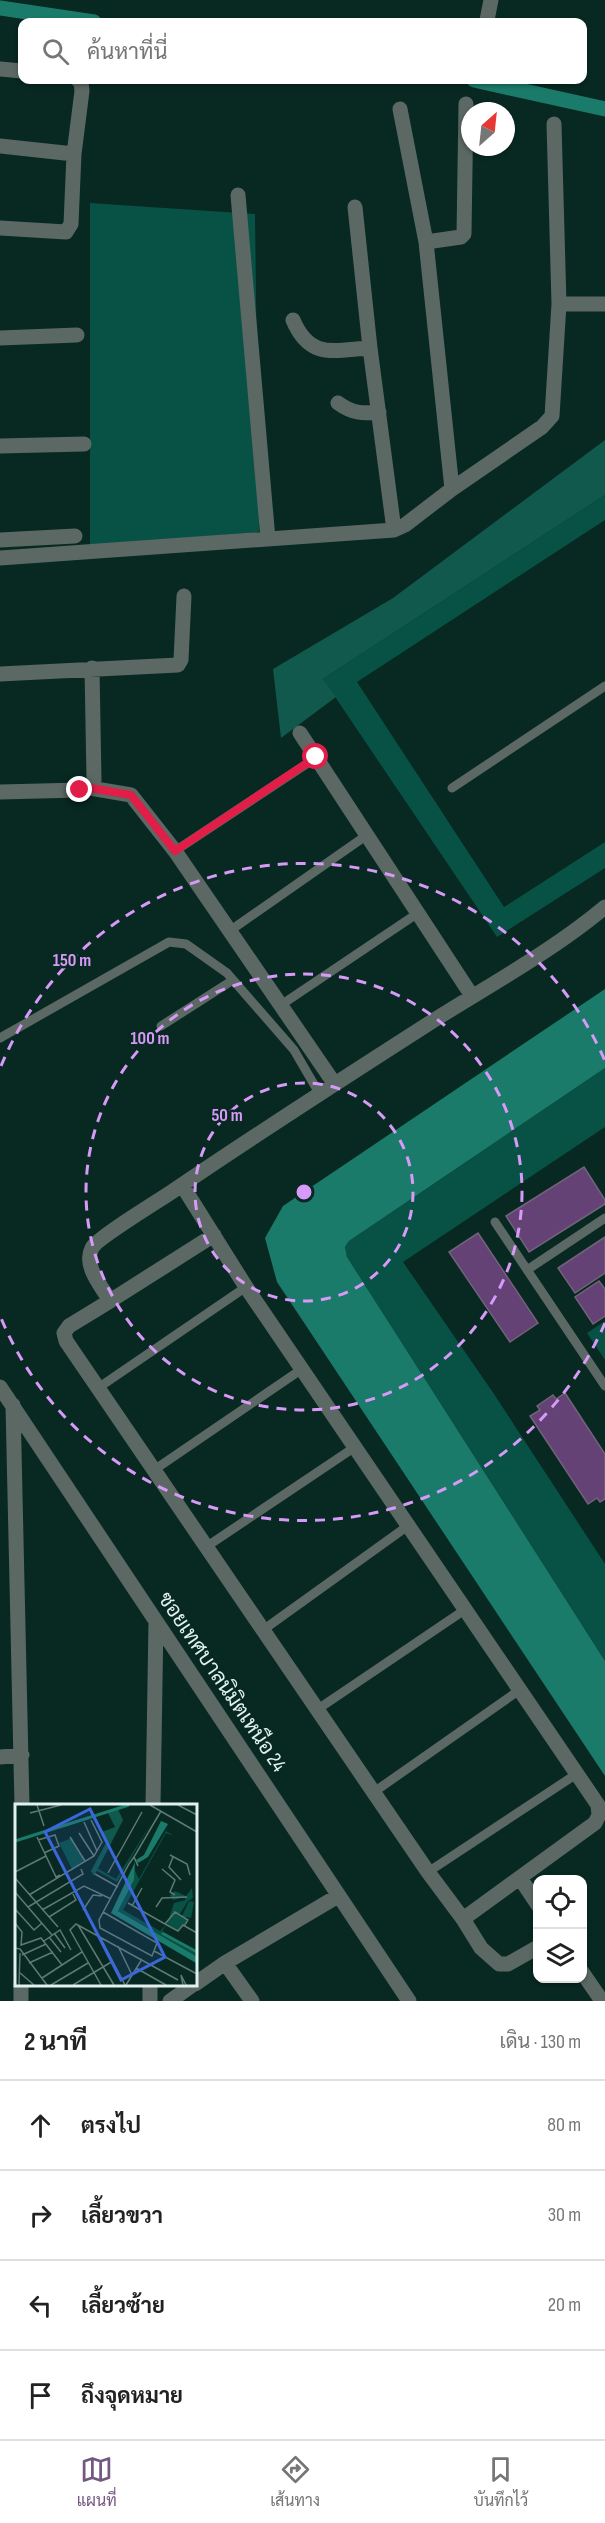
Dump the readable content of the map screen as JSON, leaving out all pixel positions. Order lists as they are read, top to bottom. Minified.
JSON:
{"streets":{"street":["ซอยเทศบาลนิมิตเหนือ 24"]},"north":"top right","page":{"search":"ค้นหาที่นี่","heading":["2 นาที","เดิน · 130 m"],"list":[["ตรงไป","80 m"],["เลี้ยวขวา","30 m"],["เลี้ยวซ้าย","20 m"],"ถึงจุดหมาย"],"nav":["แผนที่","เส้นทาง","บันทึกไว้"]},"rings":["150 m","100 m","50 m"]}
